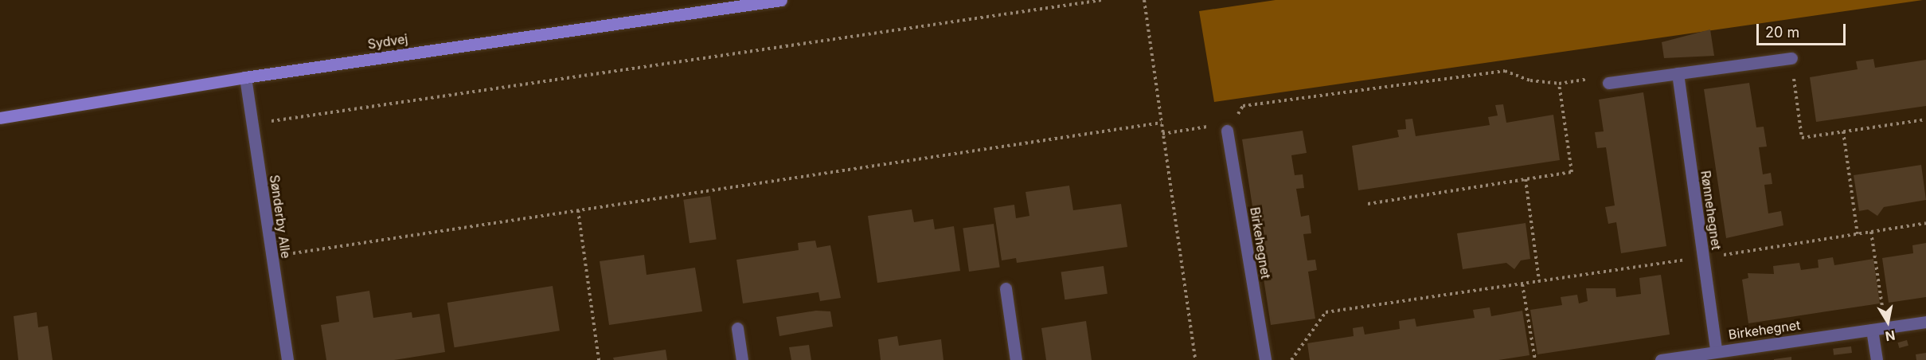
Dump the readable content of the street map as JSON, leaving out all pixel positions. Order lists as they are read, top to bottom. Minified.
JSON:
{"streets":{"main road":["Sydvej"],"street":["Rønnehegnet","Sønderby Alle","Birkehegnet"]},"crossings":[["Sydvej","Sønderby Alle"],["Rønnehegnet","Birkehegnet"]],"scale_bar":"20 m","north":"bottom"}
